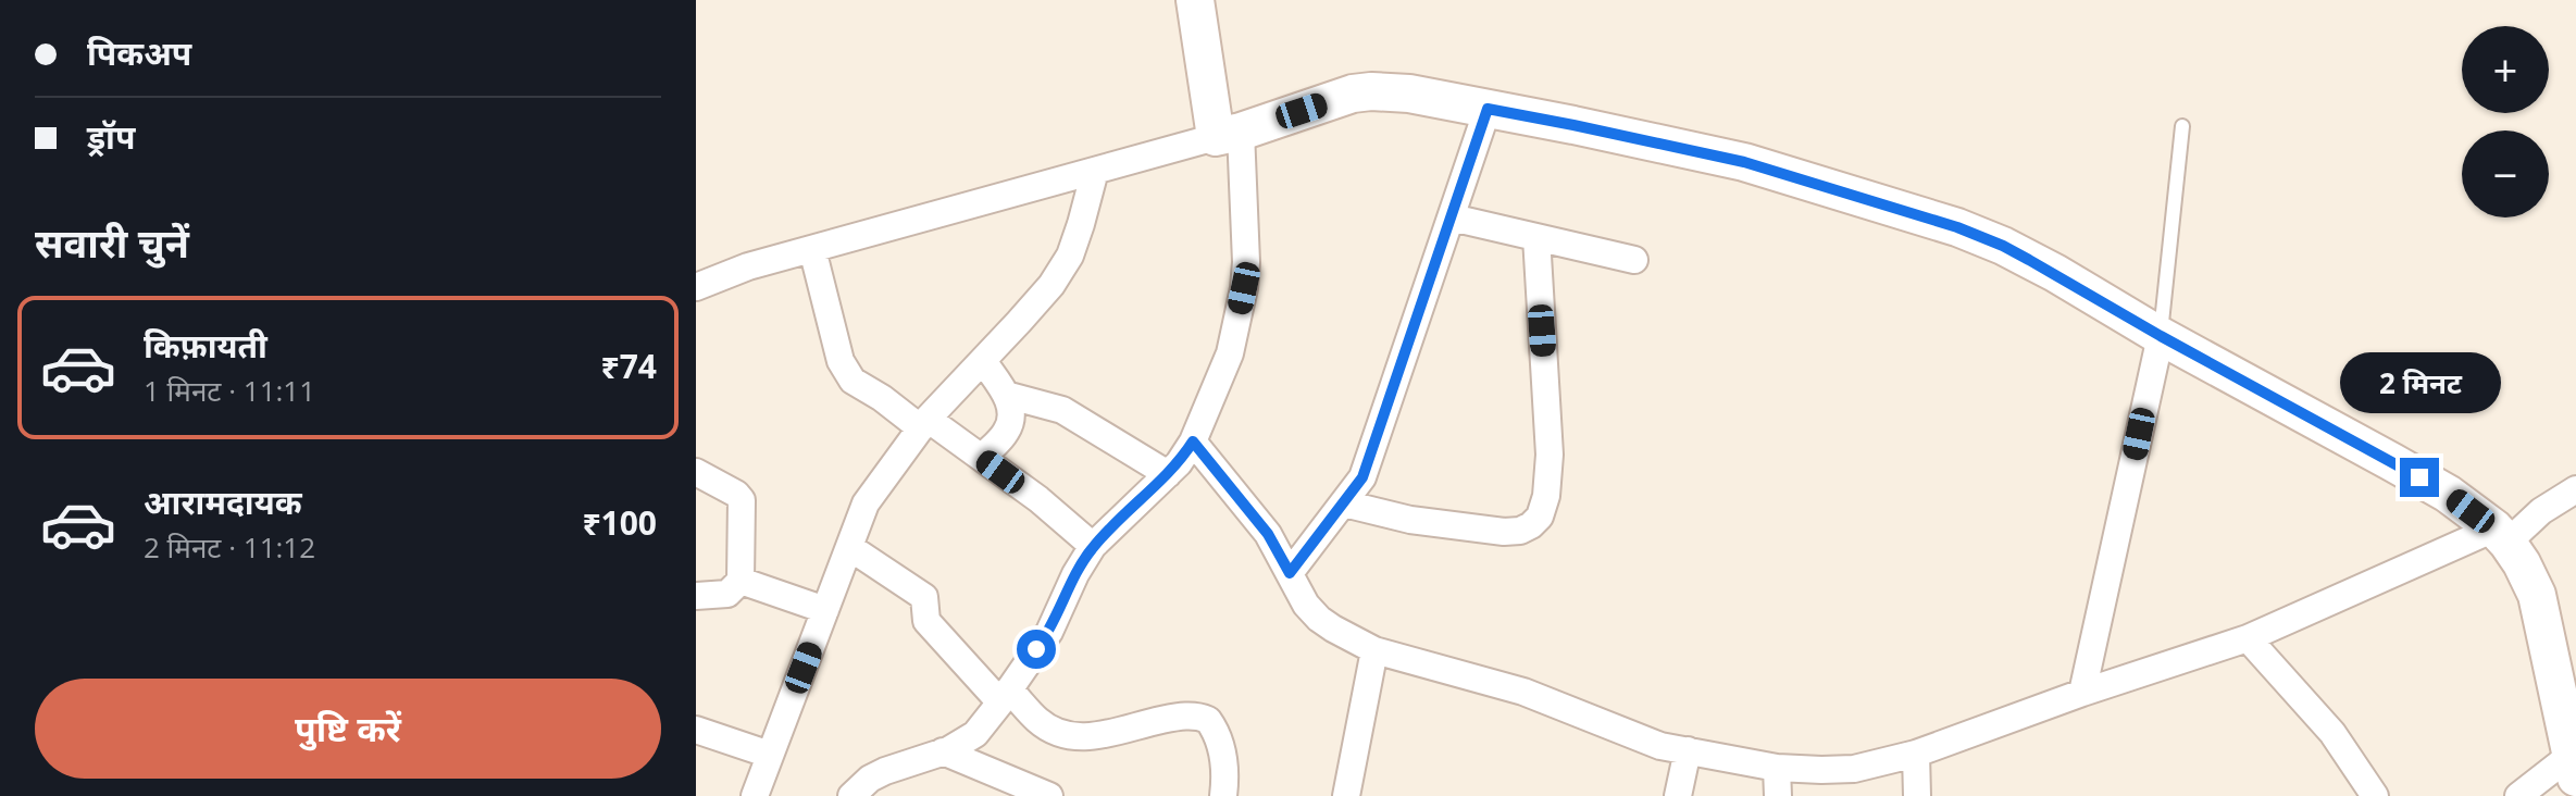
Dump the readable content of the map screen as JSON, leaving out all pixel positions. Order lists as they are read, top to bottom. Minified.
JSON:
{"page":{"banner":["पिकअप","ड्रॉप"],"map_buttons":["+","−"],"heading":"सवारी चुनें","list":[{"name":"किफ़ायती","note":"1 मिनट · 11:11","value":"₹74"},{"name":"आरामदायक","note":"2 मिनट · 11:12","value":"₹100"}],"bubble":"2 मिनट","buttons":"पुष्टि करें"}}
